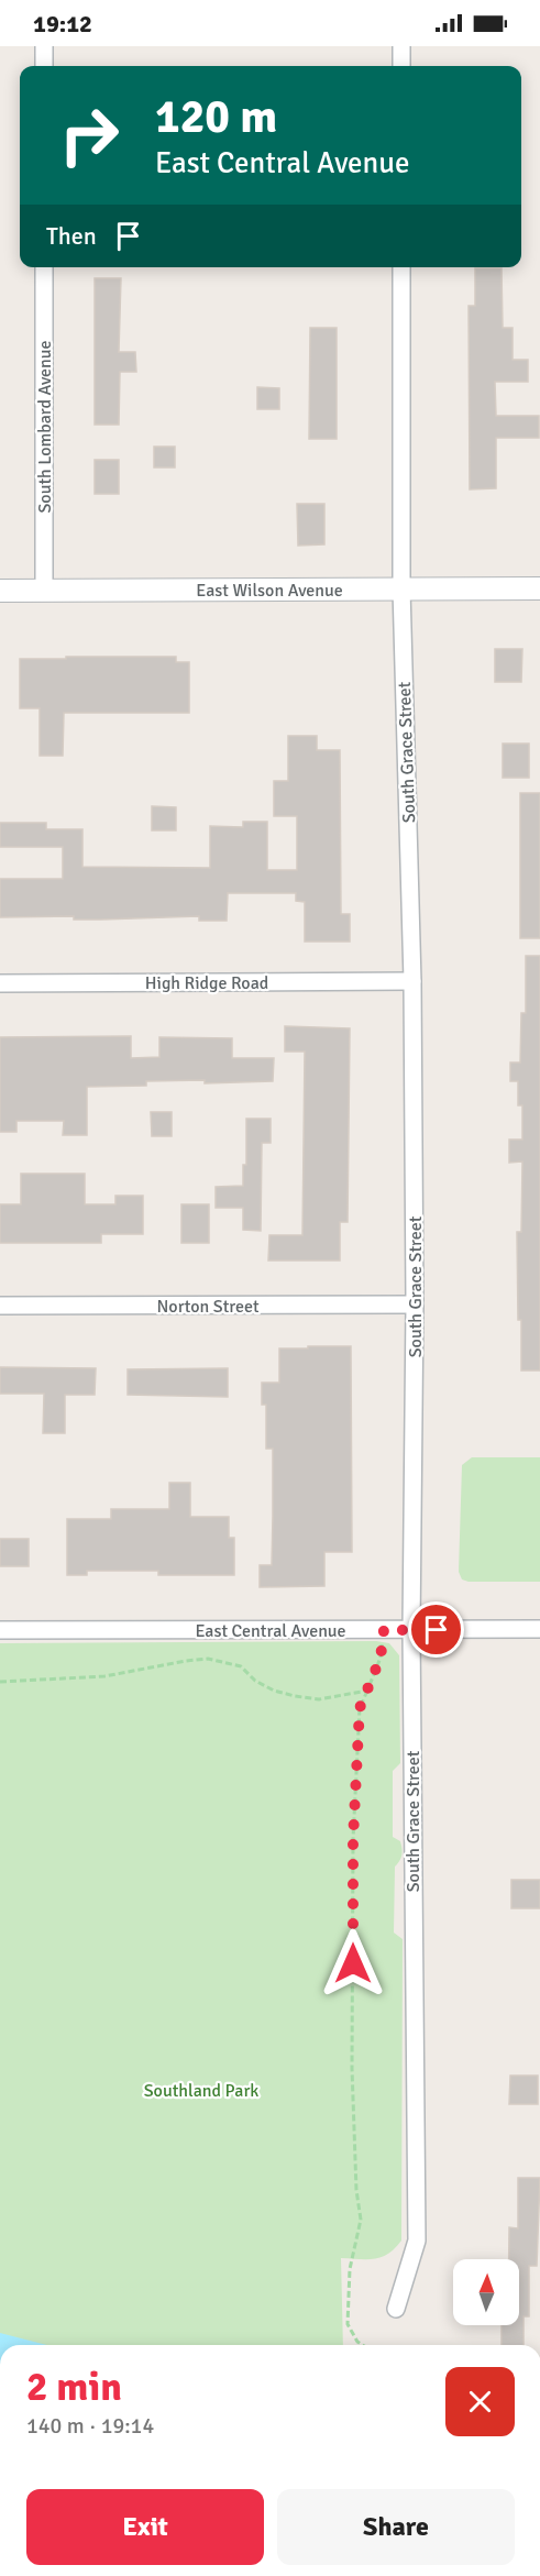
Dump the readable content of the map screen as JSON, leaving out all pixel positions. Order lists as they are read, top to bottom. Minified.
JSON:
{"streets":{"street":["South Lombard Avenue","East Wilson Avenue","South Grace Street","High Ridge Road","Norton Street","East Central Avenue"]},"crossings":[["South Lombard Avenue","East Wilson Avenue"],["East Wilson Avenue","South Grace Street"],["South Grace Street","High Ridge Road"],["South Grace Street","Norton Street"],["South Grace Street","East Central Avenue"]],"parks":["Southland Park"],"north":"top","page":{"status":"19:12","turn":["120 m","East Central Avenue"],"then":"Then","heading":["2 min","140 m · 19:14"],"buttons":["Exit","Share"]}}
